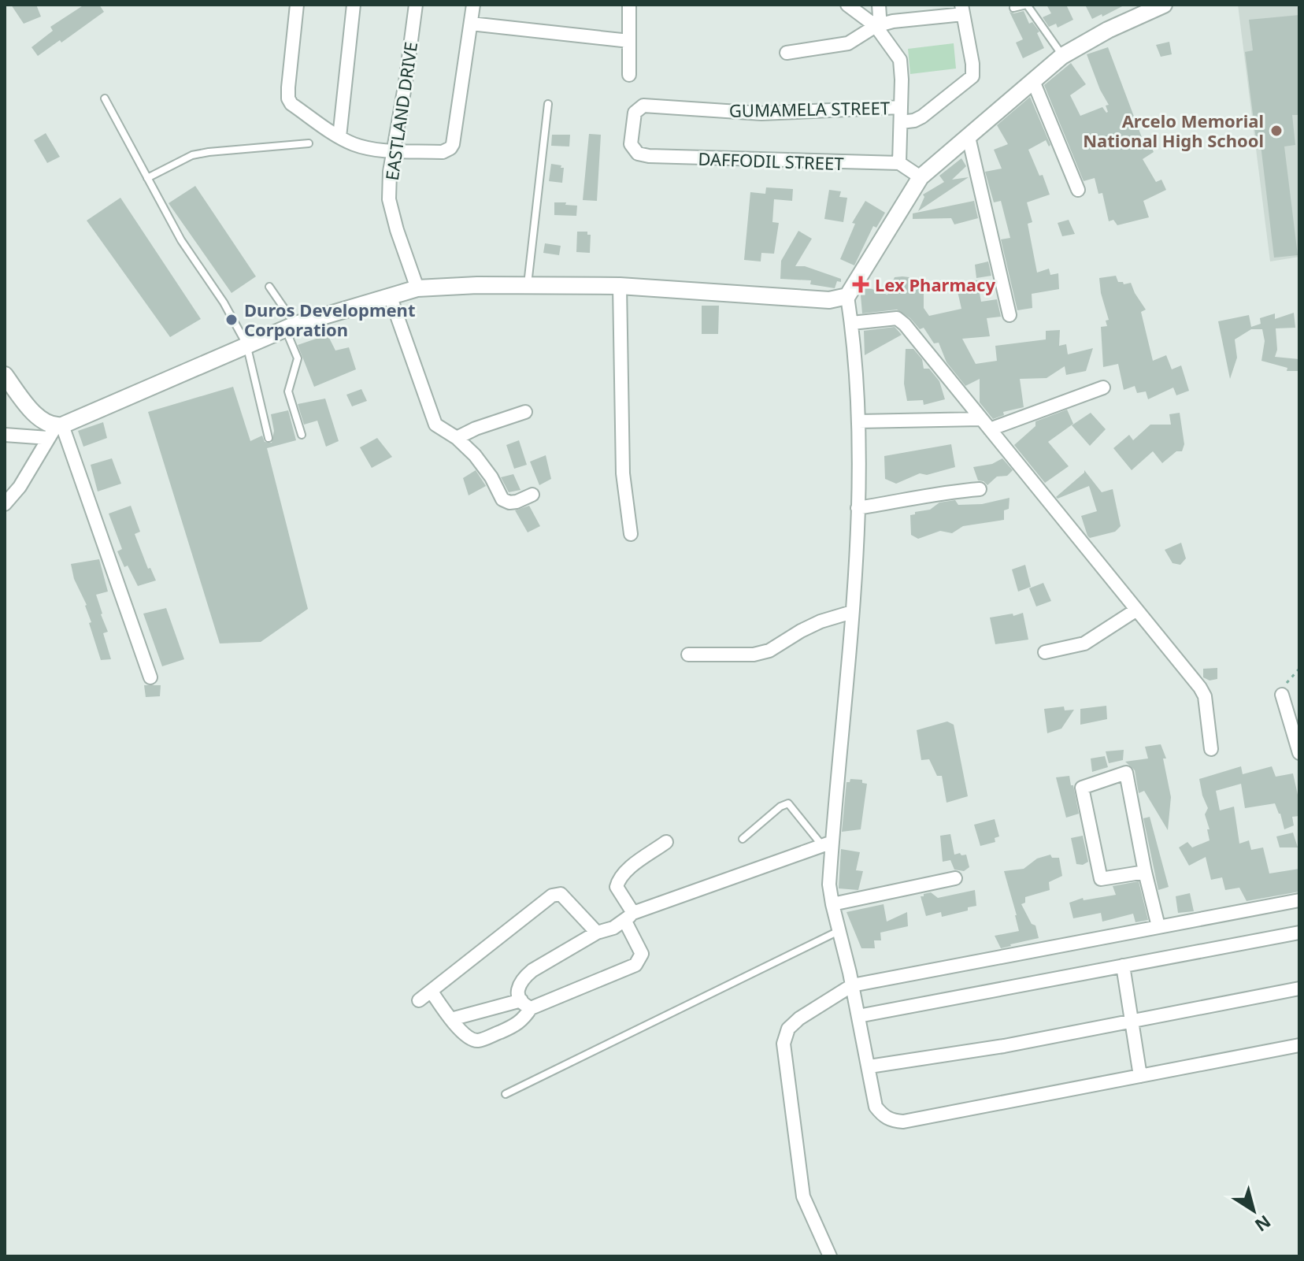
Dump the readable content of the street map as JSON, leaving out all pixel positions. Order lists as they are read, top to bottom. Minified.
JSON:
{"streets":{"street":["GUMAMELA STREET","EASTLAND DRIVE","DAFFODIL STREET"]},"crossings":[["GUMAMELA STREET","DAFFODIL STREET"]],"places":{"other":["Arcelo Memorial National High School","Duros Development Corporation"],"health":["Lex Pharmacy"]},"north":"bottom right"}
